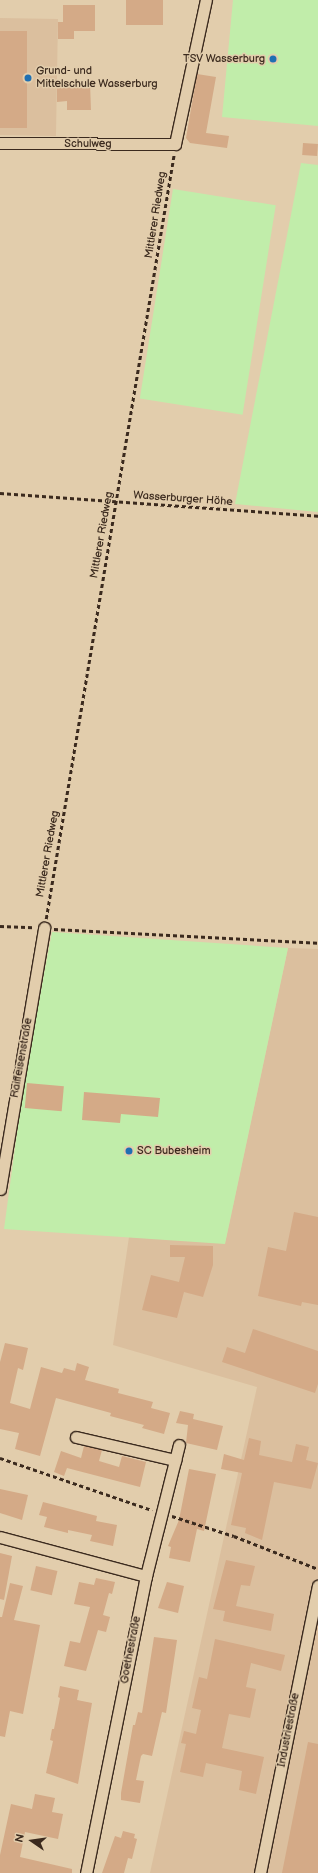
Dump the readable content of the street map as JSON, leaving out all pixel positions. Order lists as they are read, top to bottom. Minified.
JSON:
{"streets":{"street":["Schulweg","Raiffeisenstraße","Goethestraße","Industriestraße"],"path":["Mittlerer Riedweg","Wasserburger Höhe"]},"crossings":[["Schulweg","Mittlerer Riedweg"],["Mittlerer Riedweg","Wasserburger Höhe"],["Mittlerer Riedweg","Raiffeisenstraße"]],"places":["TSV Wasserburg","Grund- und Mittelschule Wasserburg","SC Bubesheim"],"north":"left"}
